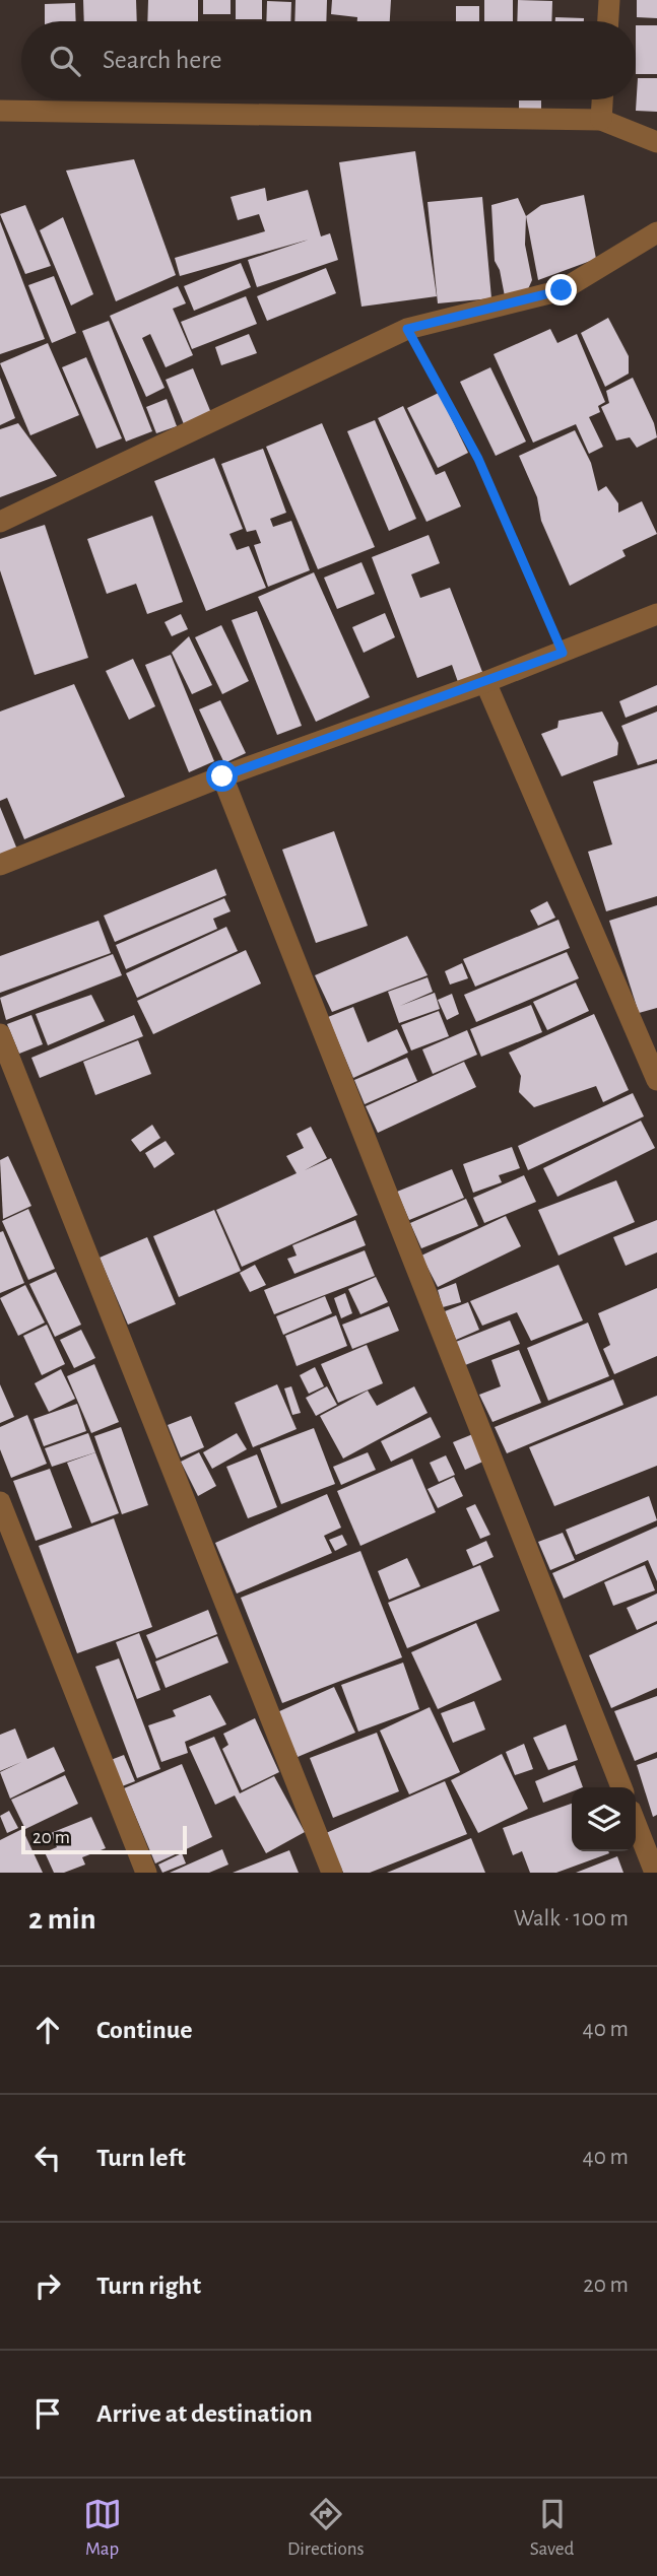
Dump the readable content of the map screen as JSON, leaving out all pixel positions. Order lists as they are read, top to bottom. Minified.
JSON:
{"scale_bar":"20 m","page":{"search":"Search here","scale":"20 m","heading":["2 min","Walk · 100 m"],"list":[["Continue","40 m"],["Turn left","40 m"],["Turn right","20 m"],"Arrive at destination"],"nav":["Map","Directions","Saved"]}}
